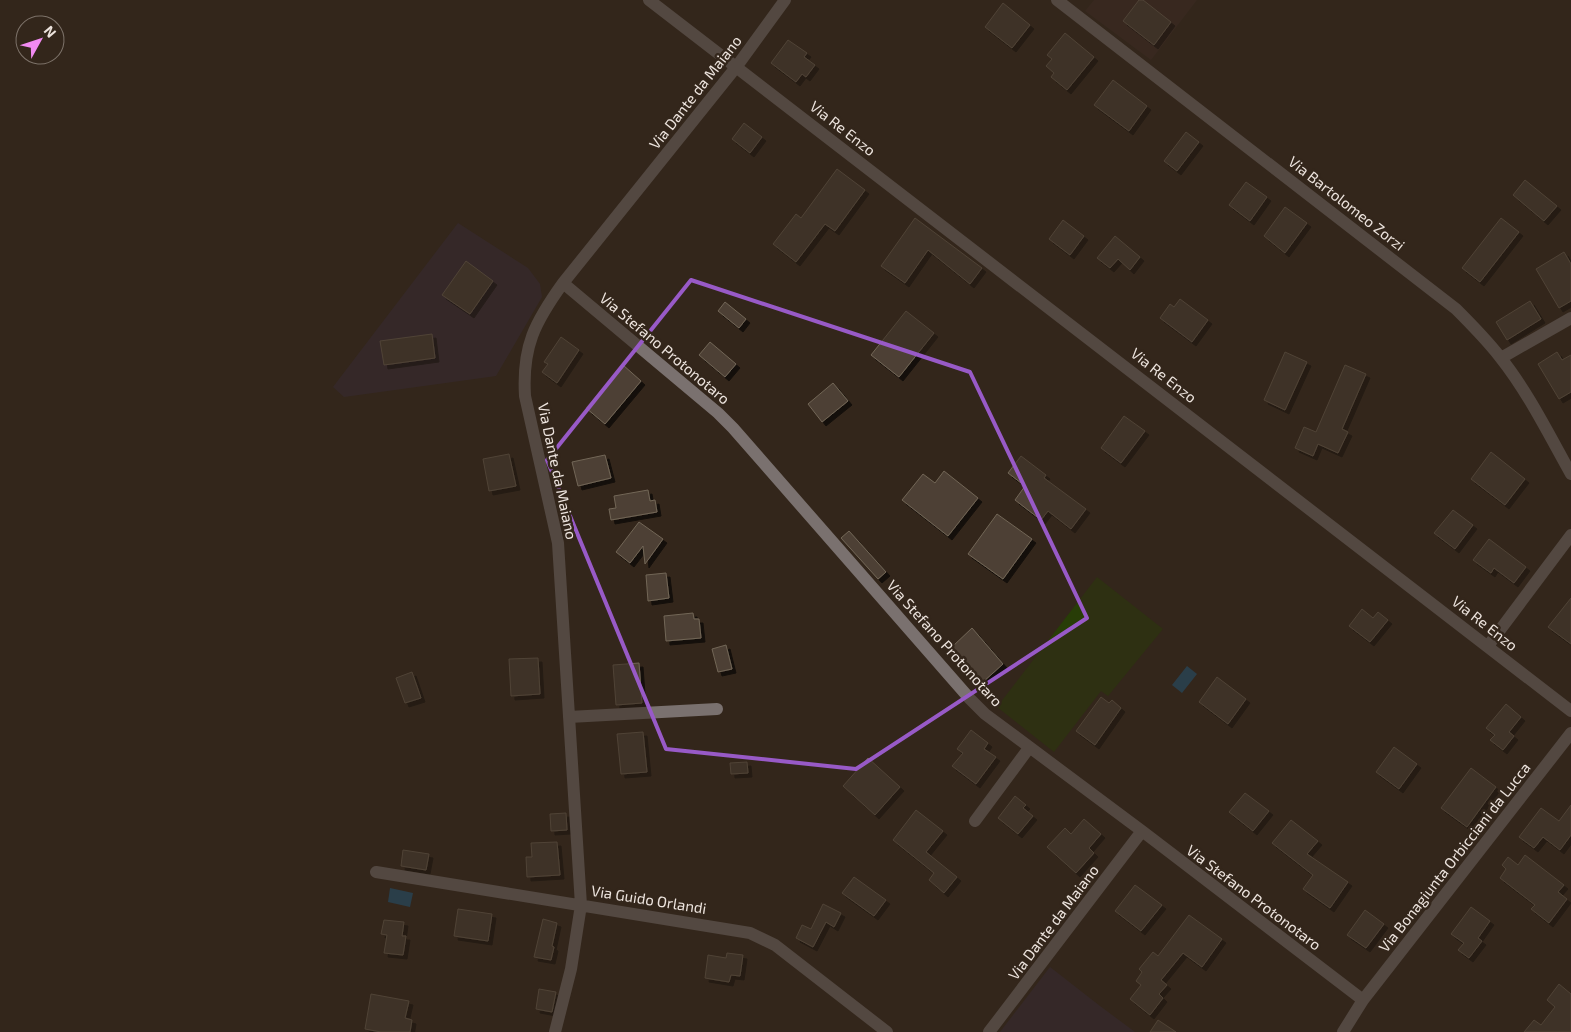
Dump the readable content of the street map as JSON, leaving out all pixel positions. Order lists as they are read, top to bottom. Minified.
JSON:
{"streets":{"street":["Via Dante da Maiano","Via Re Enzo","Via Bartolomeo Zorzi","Via Stefano Protonotaro","Via Bonagiunta Orbicciani da Lucca","Via Guido Orlandi"]},"crossings":[["Via Dante da Maiano","Via Re Enzo"],["Via Dante da Maiano","Via Stefano Protonotaro"],["Via Dante da Maiano","Via Guido Orlandi"],["Via Stefano Protonotaro","Via Bonagiunta Orbicciani da Lucca"]],"north":"top right"}
